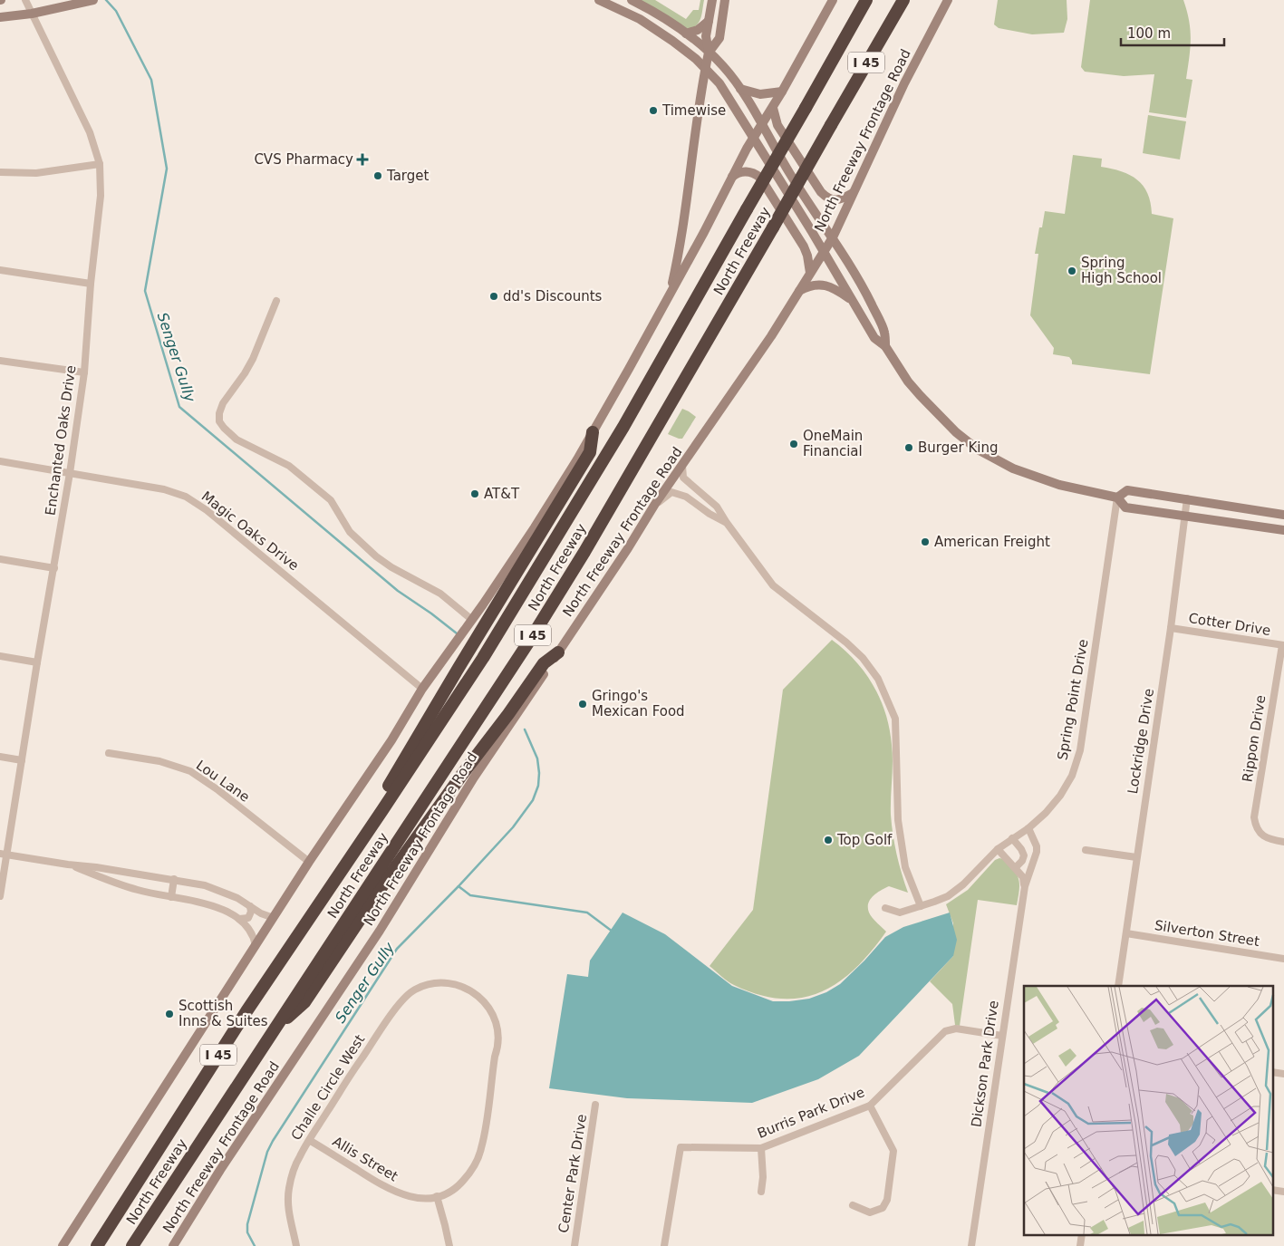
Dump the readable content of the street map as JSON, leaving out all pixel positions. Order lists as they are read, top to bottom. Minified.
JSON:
{"streets":{"highway":["I 45","North Freeway"],"main road":["North Freeway Frontage Road"],"street":["Enchanted Oaks Drive","Magic Oaks Drive","Cotter Drive","Spring Point Drive","Rippon Drive","Lockridge Drive","Lou Lane","Silverton Street","Dickson Park Drive","Challe Circle West","Burris Park Drive","Allis Street","Center Park Drive"]},"crossings":[["Enchanted Oaks Drive","Magic Oaks Drive"],["Cotter Drive","Rippon Drive"],["Cotter Drive","Lockridge Drive"],["Spring Point Drive","Dickson Park Drive"],["Lockridge Drive","Silverton Street"],["Dickson Park Drive","Burris Park Drive"],["Challe Circle West","Allis Street"]],"water":["Senger Gully"],"places":{"other":["Timewise","Target","Spring High School","dd's Discounts","OneMain Financial","Burger King","AT&T","American Freight","Gringo's Mexican Food","Top Golf","Scottish Inns & Suites"],"health":["CVS Pharmacy"]},"scale_bar":"100 m"}
